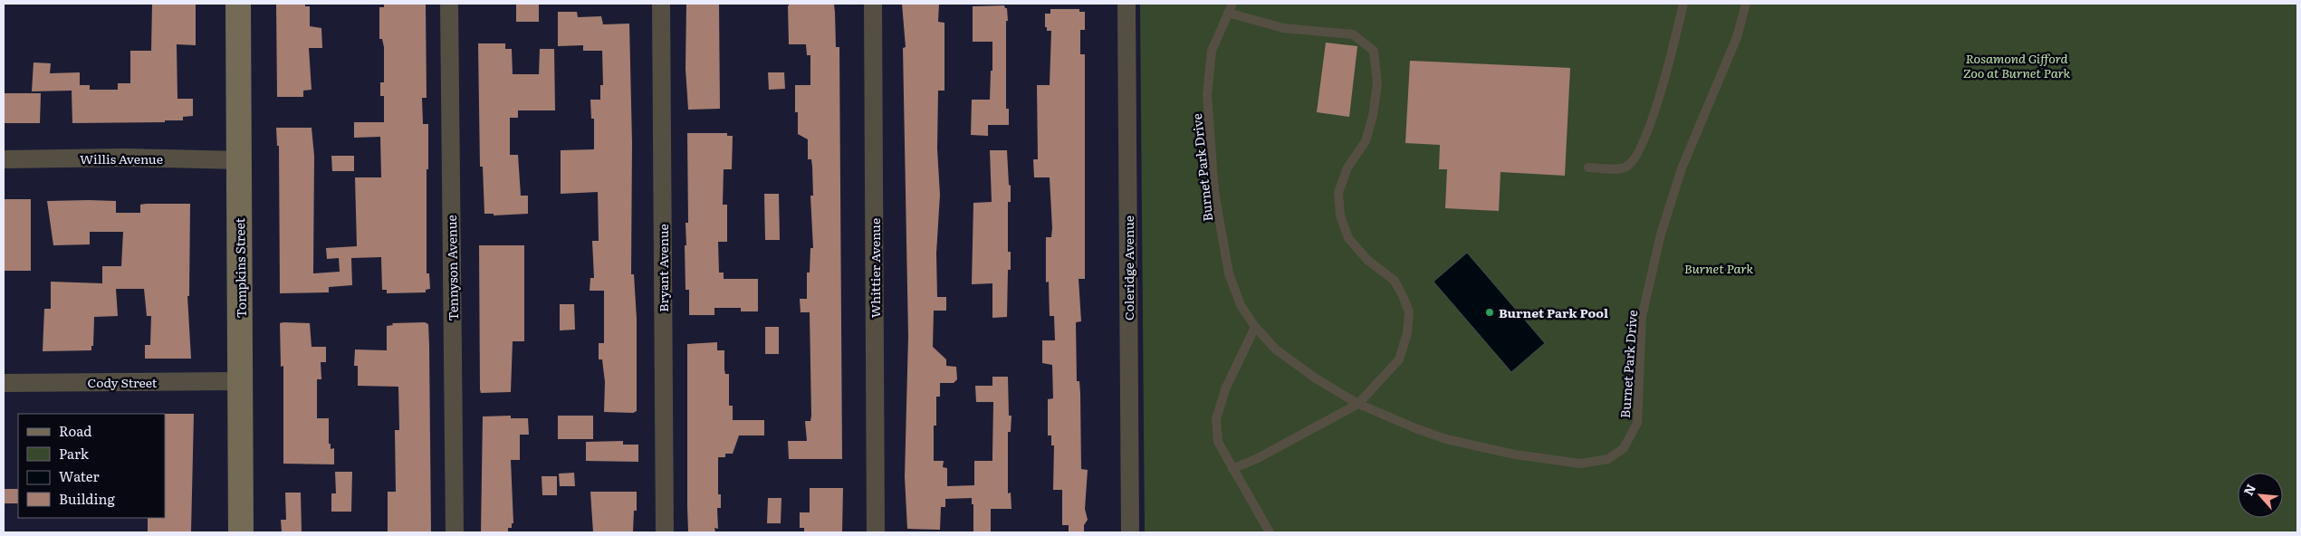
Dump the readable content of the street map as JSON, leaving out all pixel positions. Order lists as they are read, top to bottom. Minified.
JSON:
{"streets":{"street":["Willis Avenue","Tompkins Street","Tennyson Avenue","Bryant Avenue","Whittier Avenue","Coleridge Avenue","Cody Street"],"lane":["Burnet Park Drive"]},"crossings":[["Willis Avenue","Tompkins Street"],["Tompkins Street","Cody Street"]],"parks":["Rosamond Gifford Zoo at Burnet Park","Burnet Park"],"places":["Burnet Park Pool"],"legend":["Road","Park","Water","Building"],"north":"top left"}
